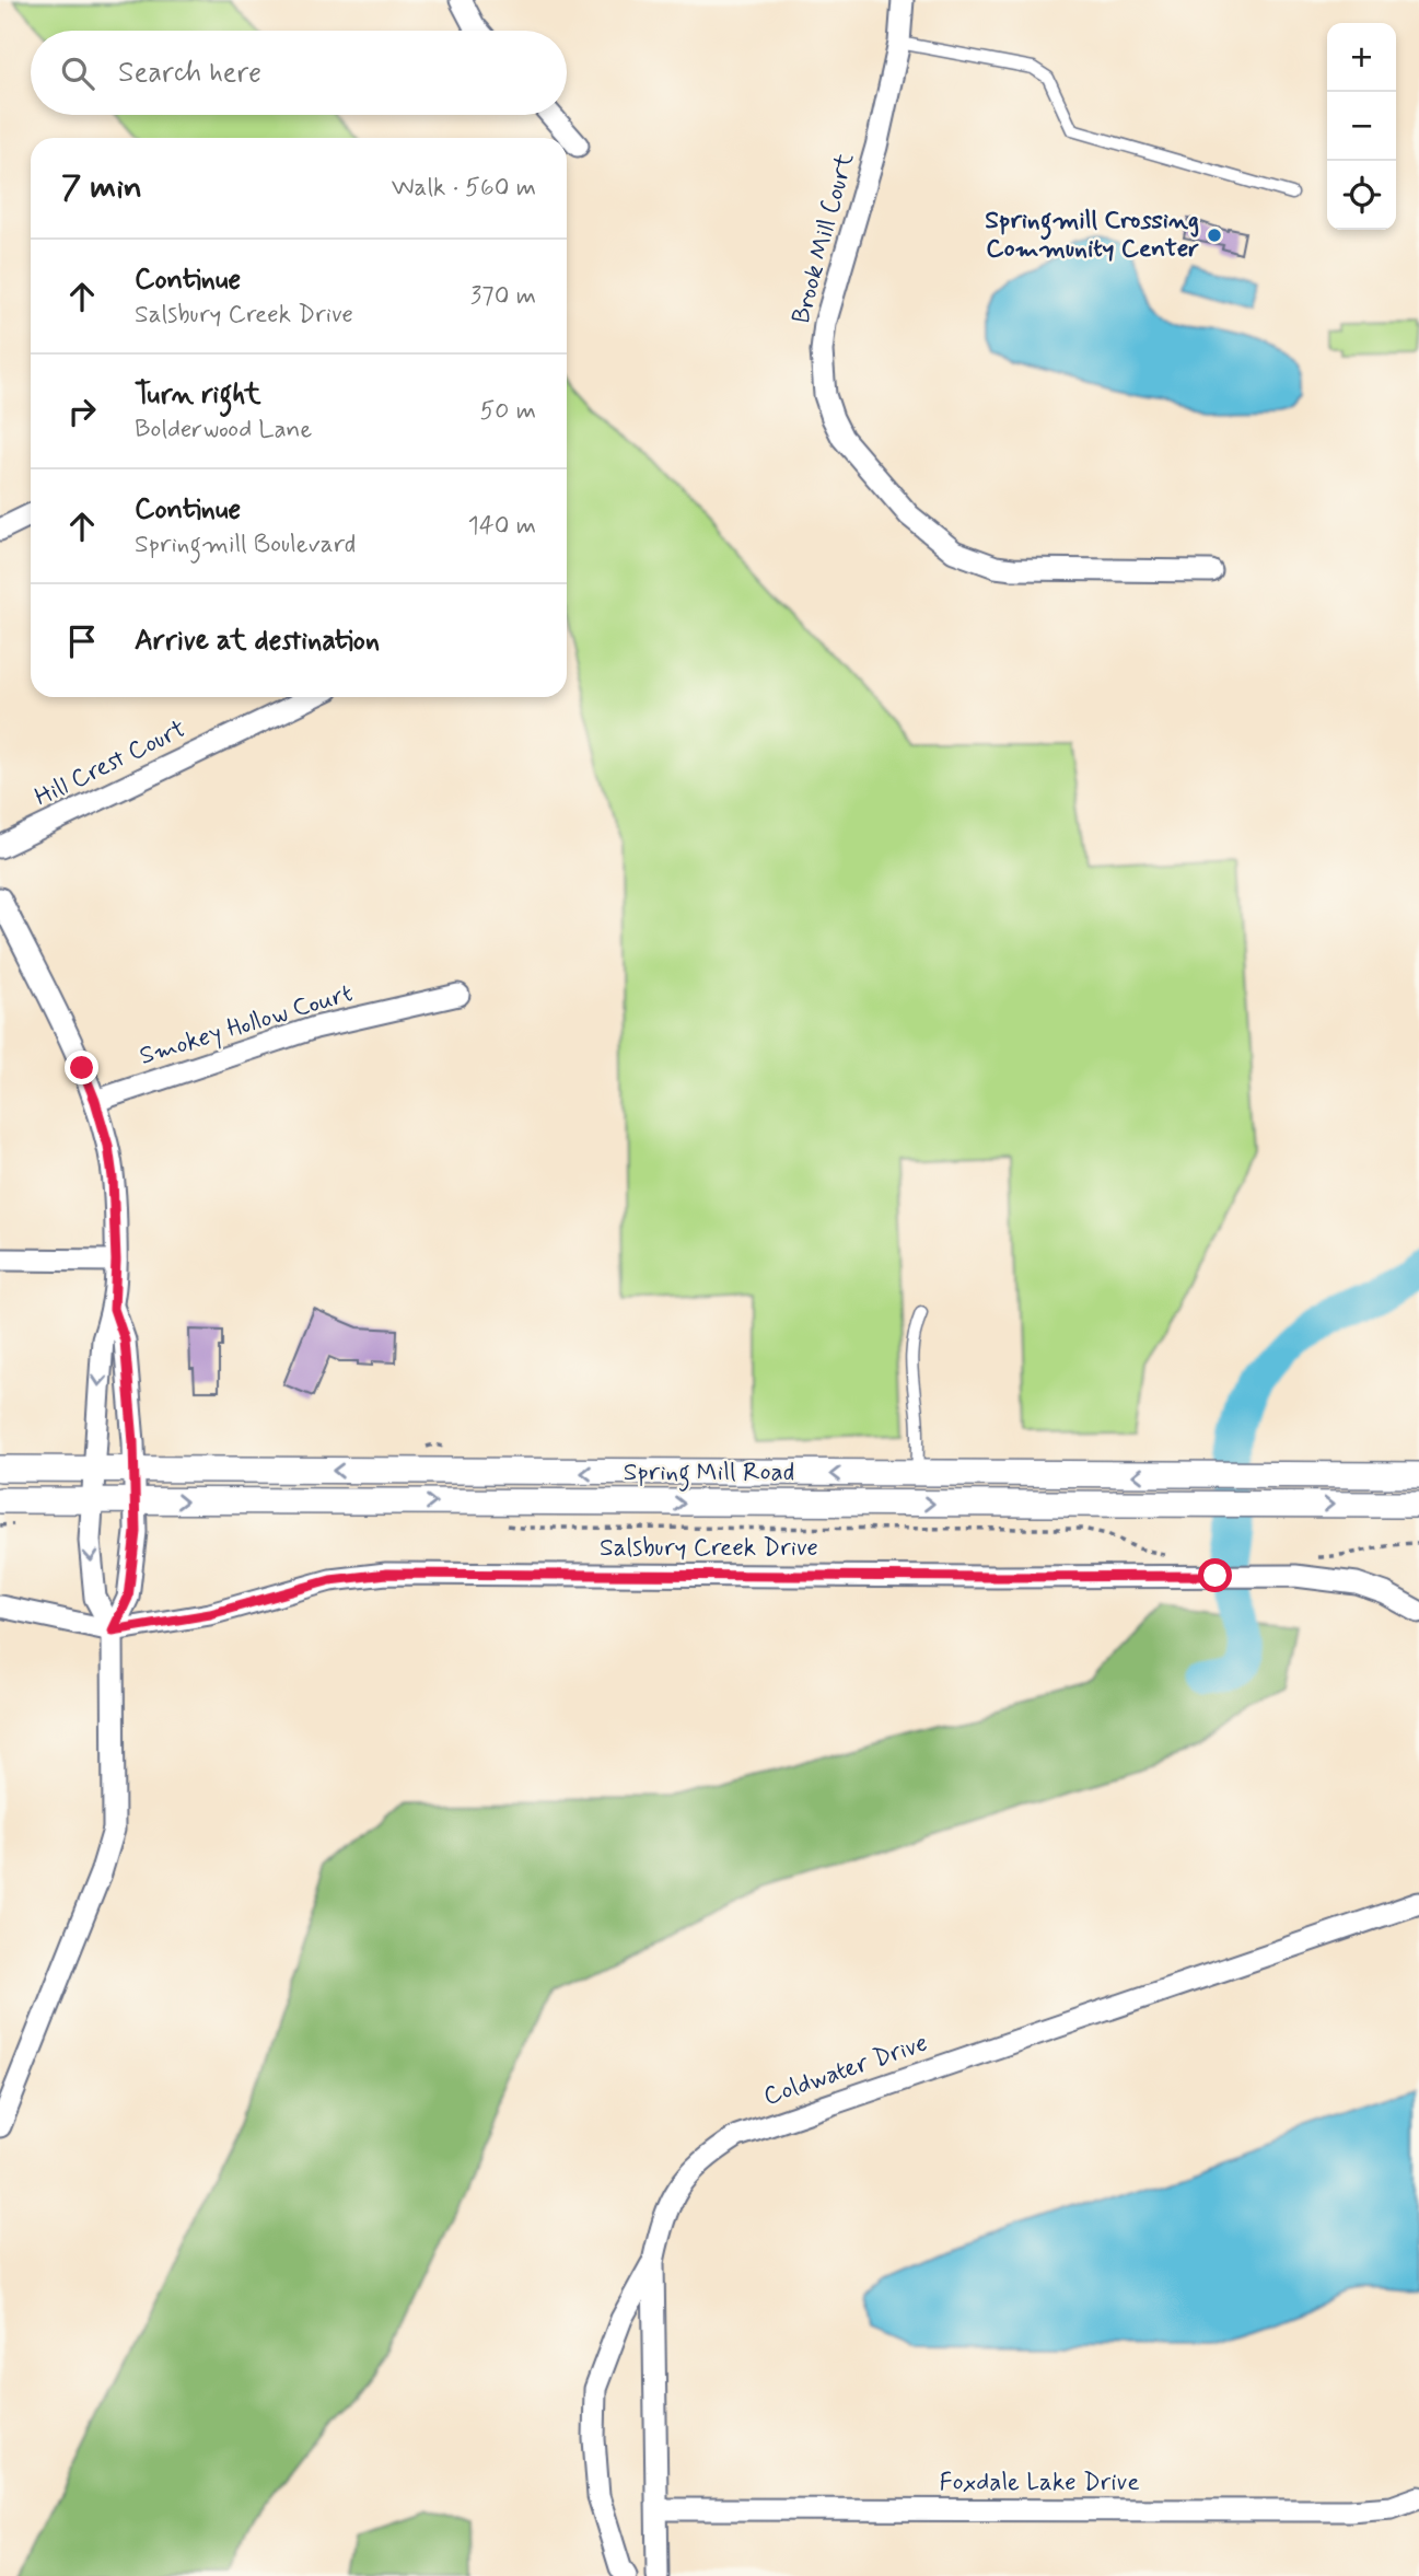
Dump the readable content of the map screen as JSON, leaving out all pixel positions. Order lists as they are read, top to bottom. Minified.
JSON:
{"streets":{"street":["Brook Mill Court","Hill Crest Court","Smokey Hollow Court","Spring Mill Road","Salsbury Creek Drive","Coldwater Drive","Foxdale Lake Drive"]},"crossings":[["Coldwater Drive","Foxdale Lake Drive"]],"places":["Springmill Crossing Community Center"],"page":{"map_buttons":["+","−"],"search":"Search here","heading":["7 min","Walk · 560 m"],"list":[["Continue","Salsbury Creek Drive","370 m"],["Turn right","Bolderwood Lane","50 m"],["Continue","Springmill Boulevard","140 m"],"Arrive at destination"]}}
